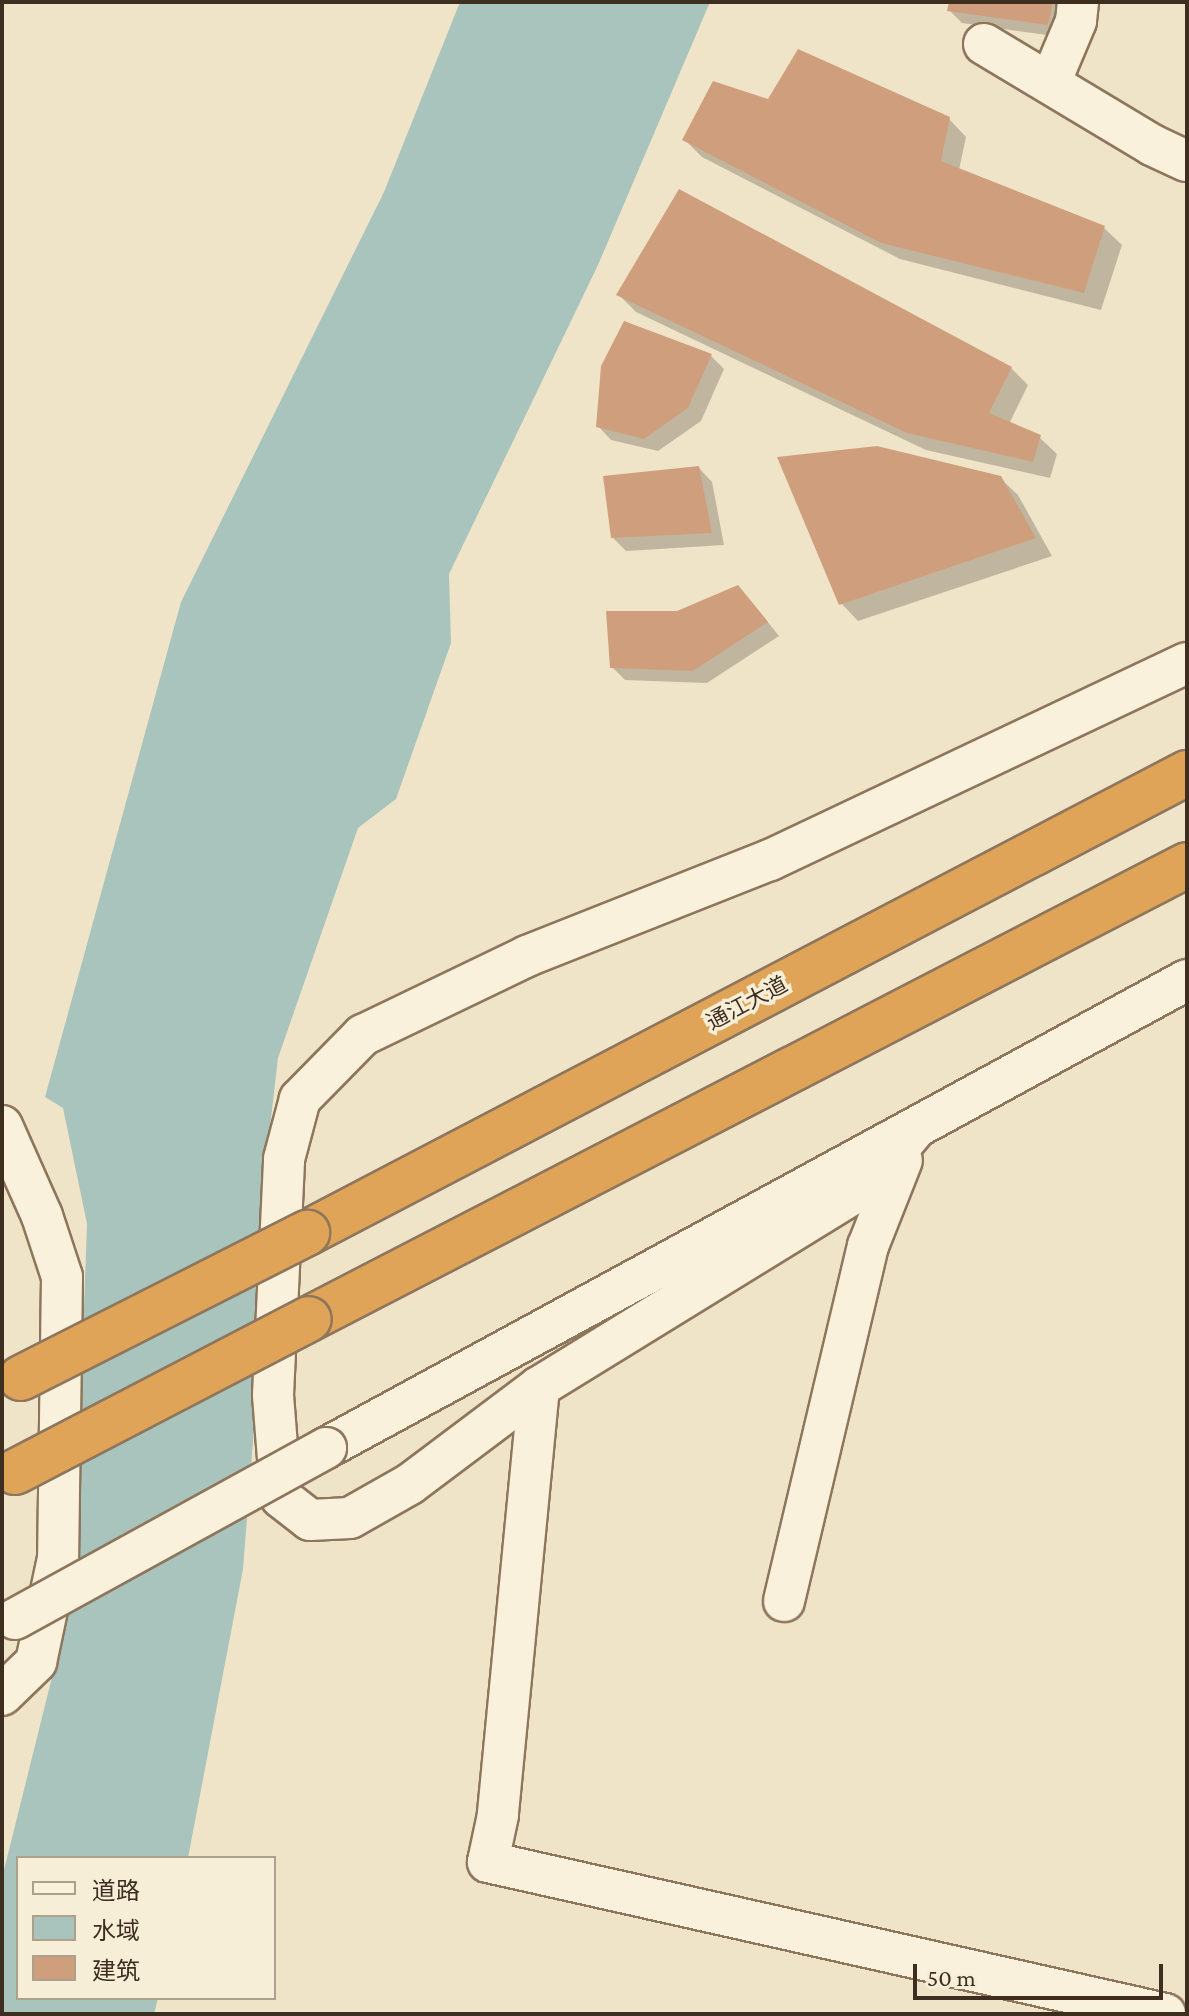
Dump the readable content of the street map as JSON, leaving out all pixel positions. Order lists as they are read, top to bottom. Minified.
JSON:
{"streets":{"highway":["通江大道"]},"legend":["道路","水域","建筑"],"scale_bar":"50 m"}
